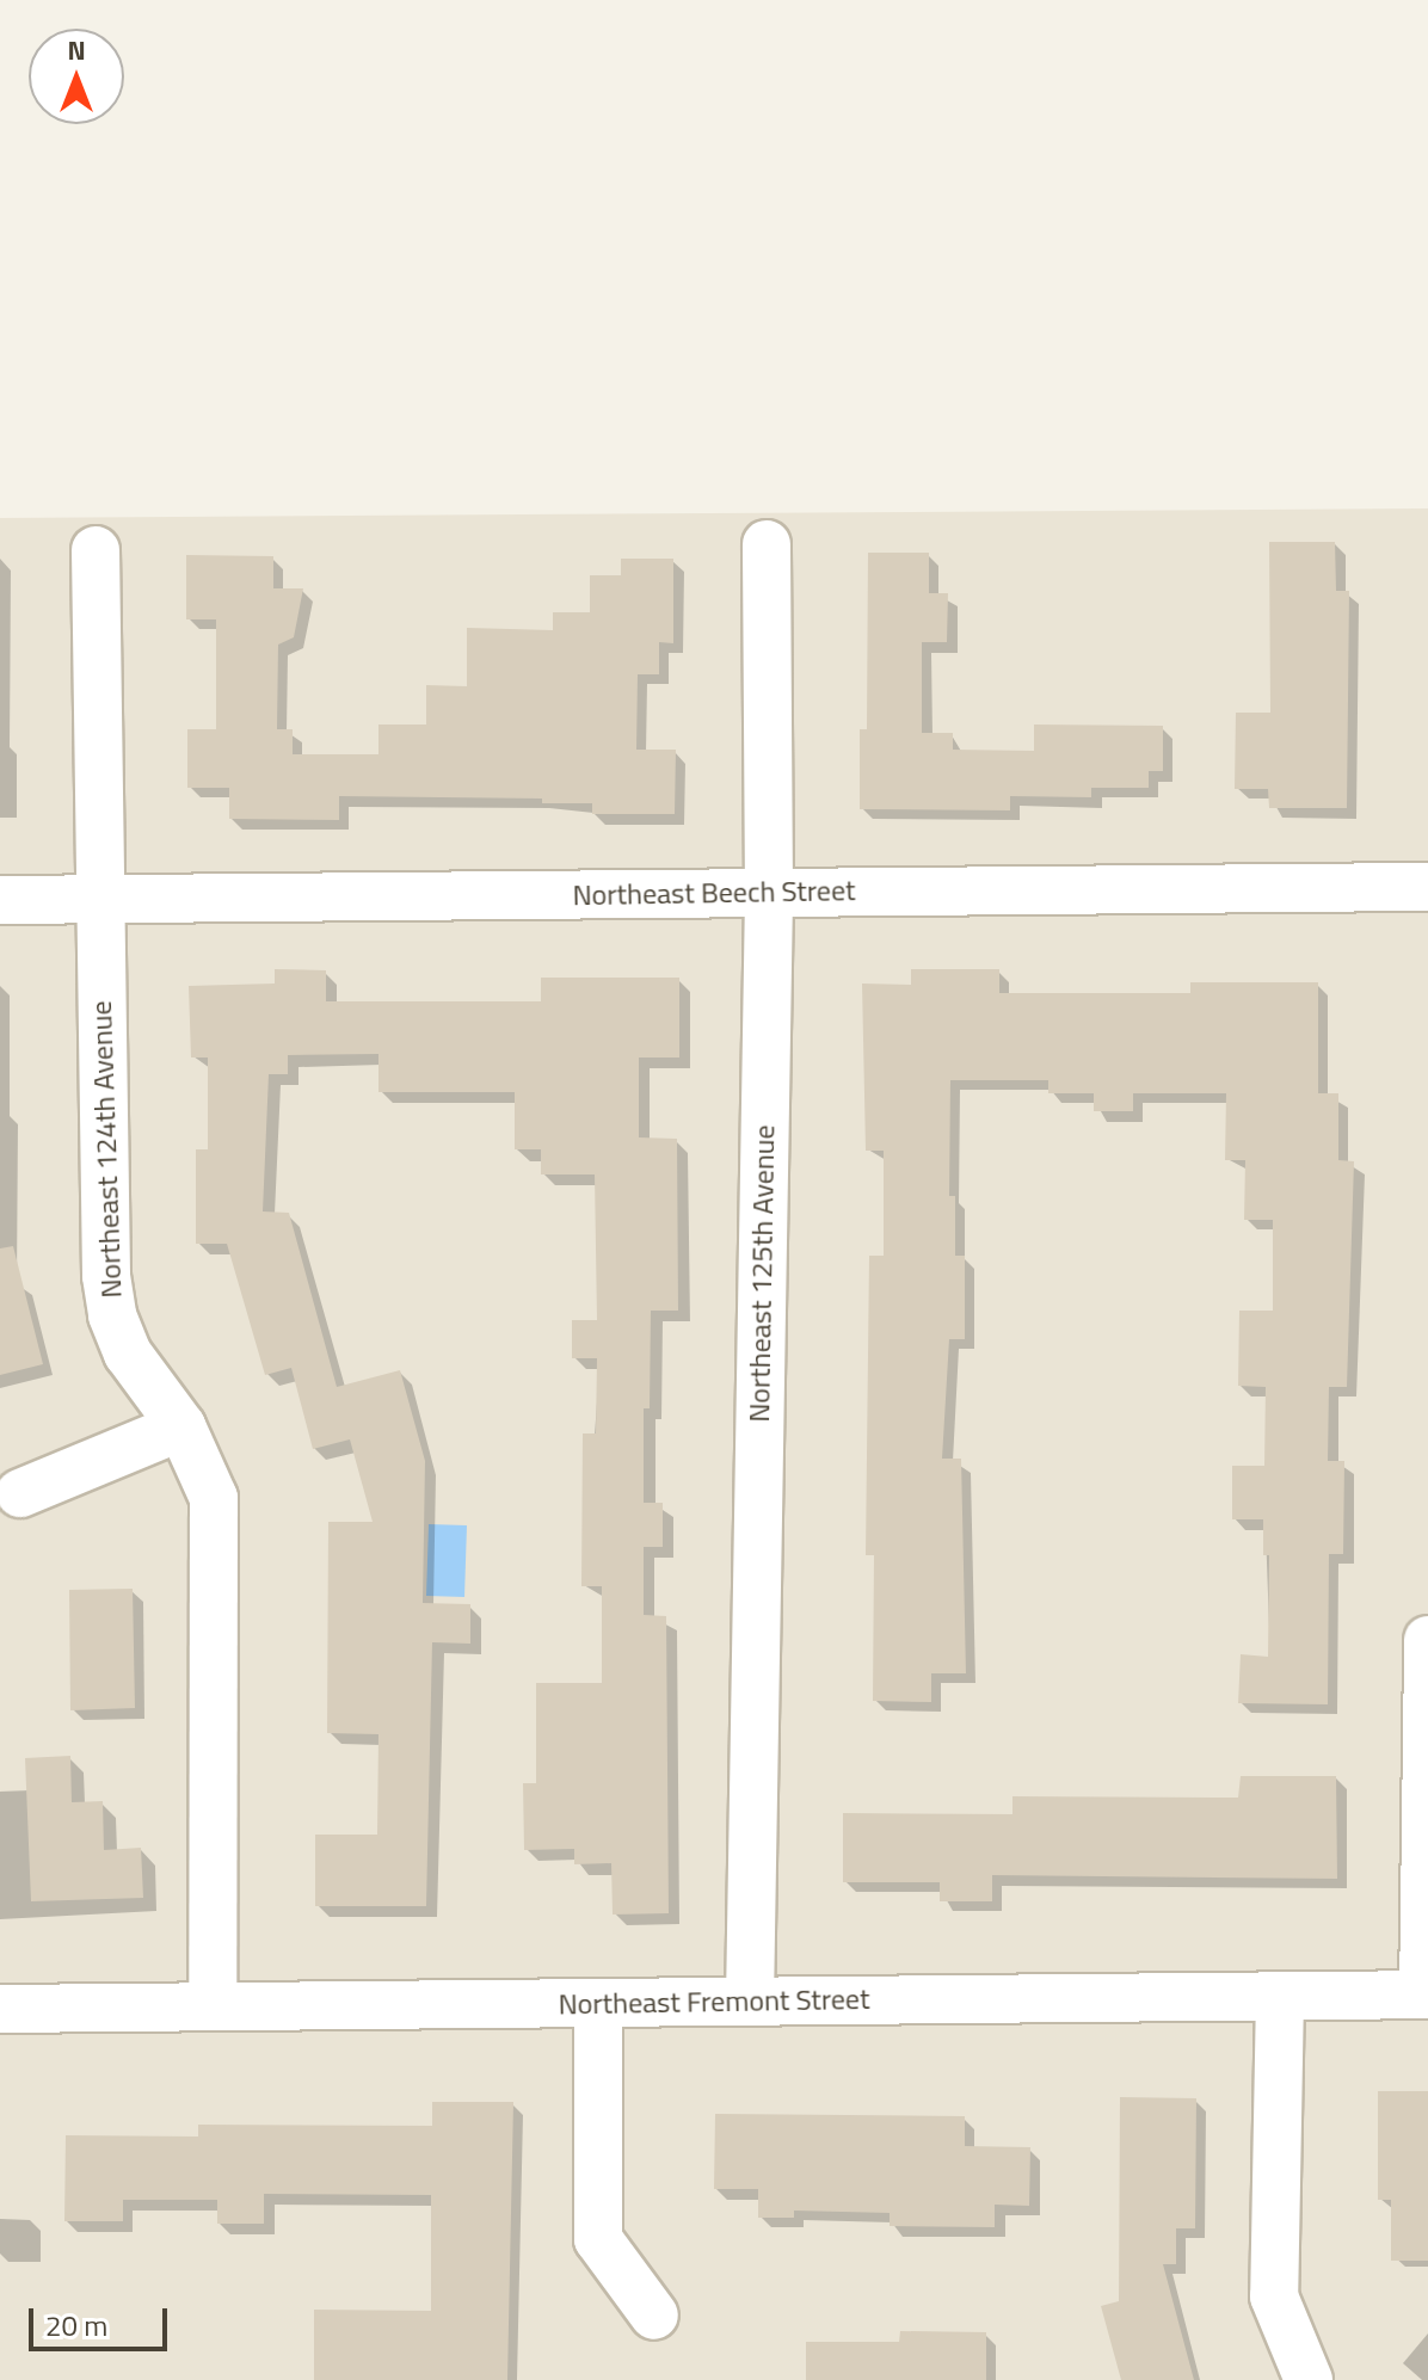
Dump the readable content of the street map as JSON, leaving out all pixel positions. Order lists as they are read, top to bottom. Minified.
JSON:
{"streets":{"street":["Northeast Beech Street","Northeast 124th Avenue","Northeast 125th Avenue","Northeast Fremont Street"]},"crossings":[["Northeast Beech Street","Northeast 124th Avenue"],["Northeast Beech Street","Northeast 125th Avenue"],["Northeast 124th Avenue","Northeast Fremont Street"],["Northeast 125th Avenue","Northeast Fremont Street"]],"scale_bar":"20 m","north":"top"}
